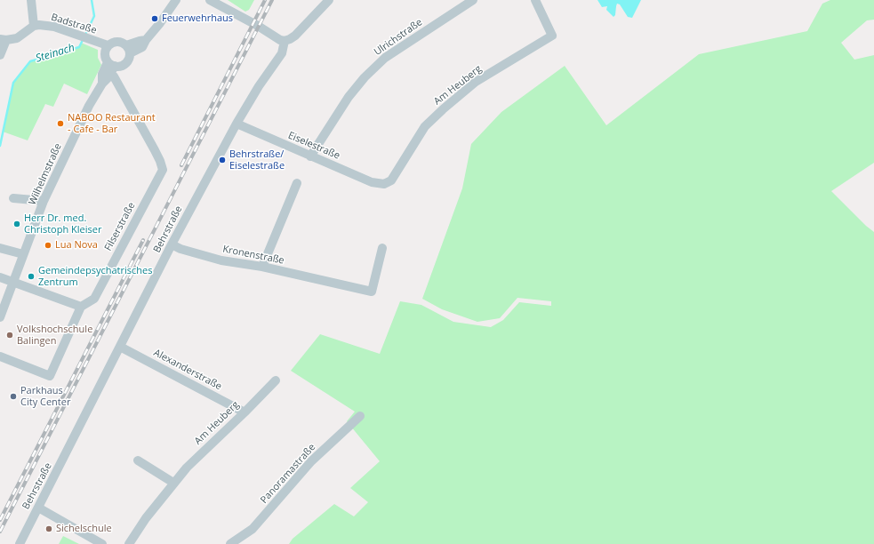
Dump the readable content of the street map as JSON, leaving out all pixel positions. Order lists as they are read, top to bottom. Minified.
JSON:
{"streets":{"street":["Badstraße","Ulrichstraße","Am Heuberg","Eiselestraße","Wilhelmstraße","Filserstraße","Behrstraße","Kronenstraße","Alexanderstraße","Panoramastraße"]},"crossings":[["Badstraße","Wilhelmstraße"],["Badstraße","Filserstraße"],["Ulrichstraße","Eiselestraße"],["Am Heuberg","Eiselestraße"],["Am Heuberg","Alexanderstraße"],["Eiselestraße","Behrstraße"],["Wilhelmstraße","Filserstraße"],["Behrstraße","Kronenstraße"],["Behrstraße","Alexanderstraße"]],"water":["Steinach"],"places":["Feuerwehrhaus","NABOO Restaurant - Cafe - Bar","Behrstraße/ Eiselestraße","Herr Dr. med. Christoph Kleiser","Lua Nova","Gemeindepsychatrisches Zentrum","Volkshochschule Balingen","Parkhaus City Center","Sichelschule"]}
